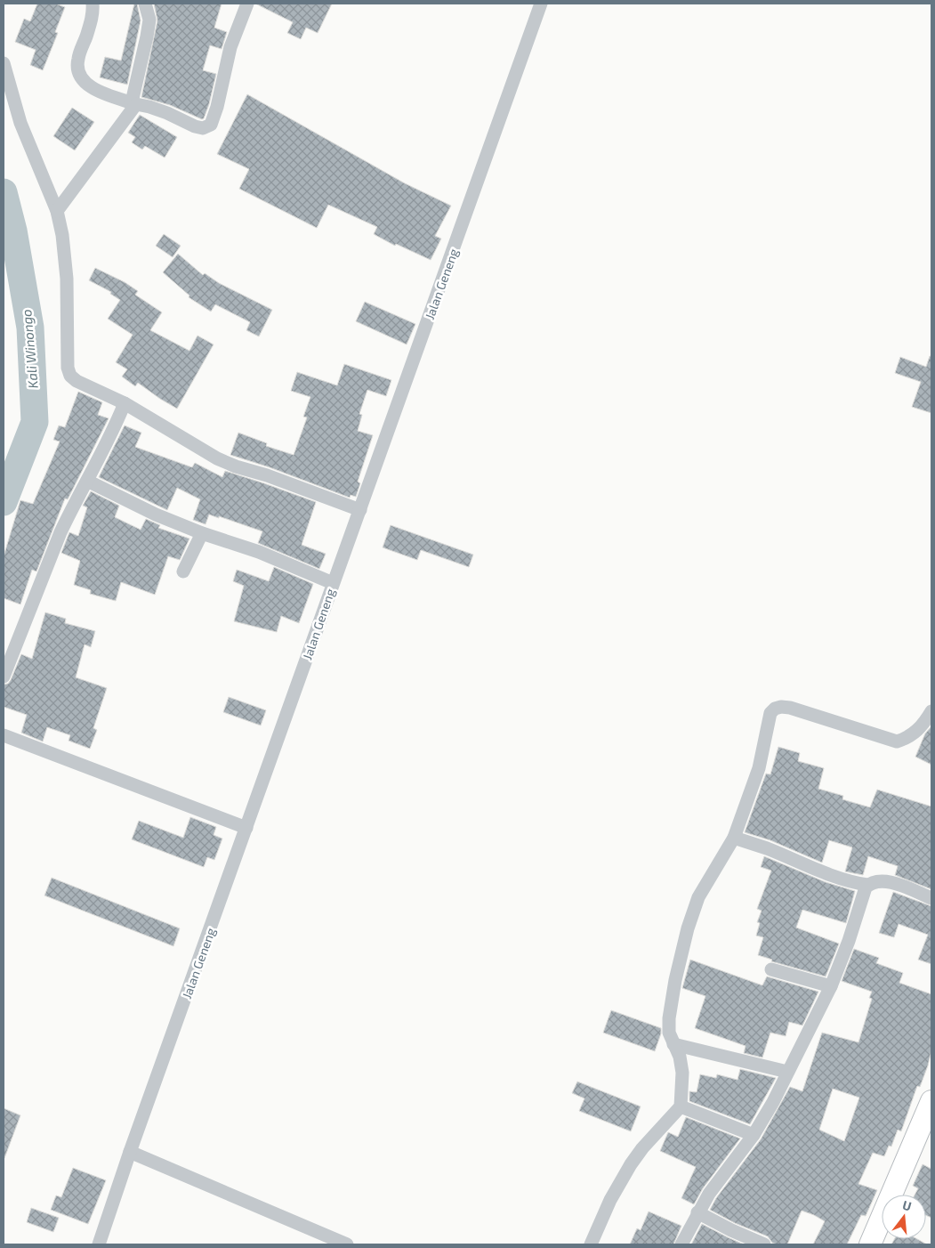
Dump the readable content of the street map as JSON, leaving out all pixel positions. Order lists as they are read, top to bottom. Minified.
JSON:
{"streets":{"street":["Jalan Geneng"]},"water":["Kali Winongo"],"north":"top"}
